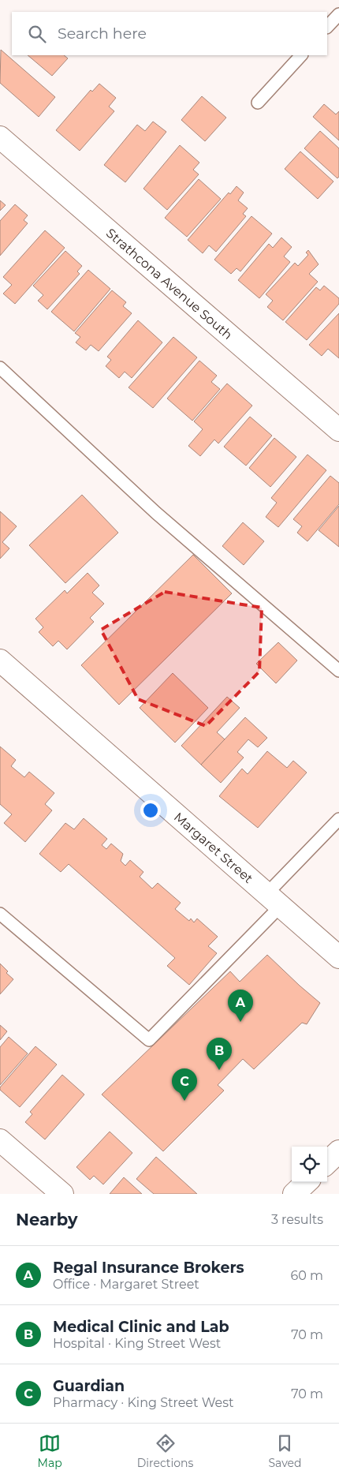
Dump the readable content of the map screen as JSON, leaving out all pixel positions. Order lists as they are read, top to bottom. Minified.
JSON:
{"streets":{"street":["Strathcona Avenue South","Margaret Street"]},"page":{"search":"Search here","pins":["A","B","C"],"heading":["Nearby","3 results"],"list":[{"mark":"A","name":"Regal Insurance Brokers","note":"Office · Margaret Street","value":"60 m"},{"mark":"B","name":"Medical Clinic and Lab","note":"Hospital · King Street West","value":"70 m"},{"mark":"C","name":"Guardian","note":"Pharmacy · King Street West","value":"70 m"}],"nav":["Map","Directions","Saved"]}}
